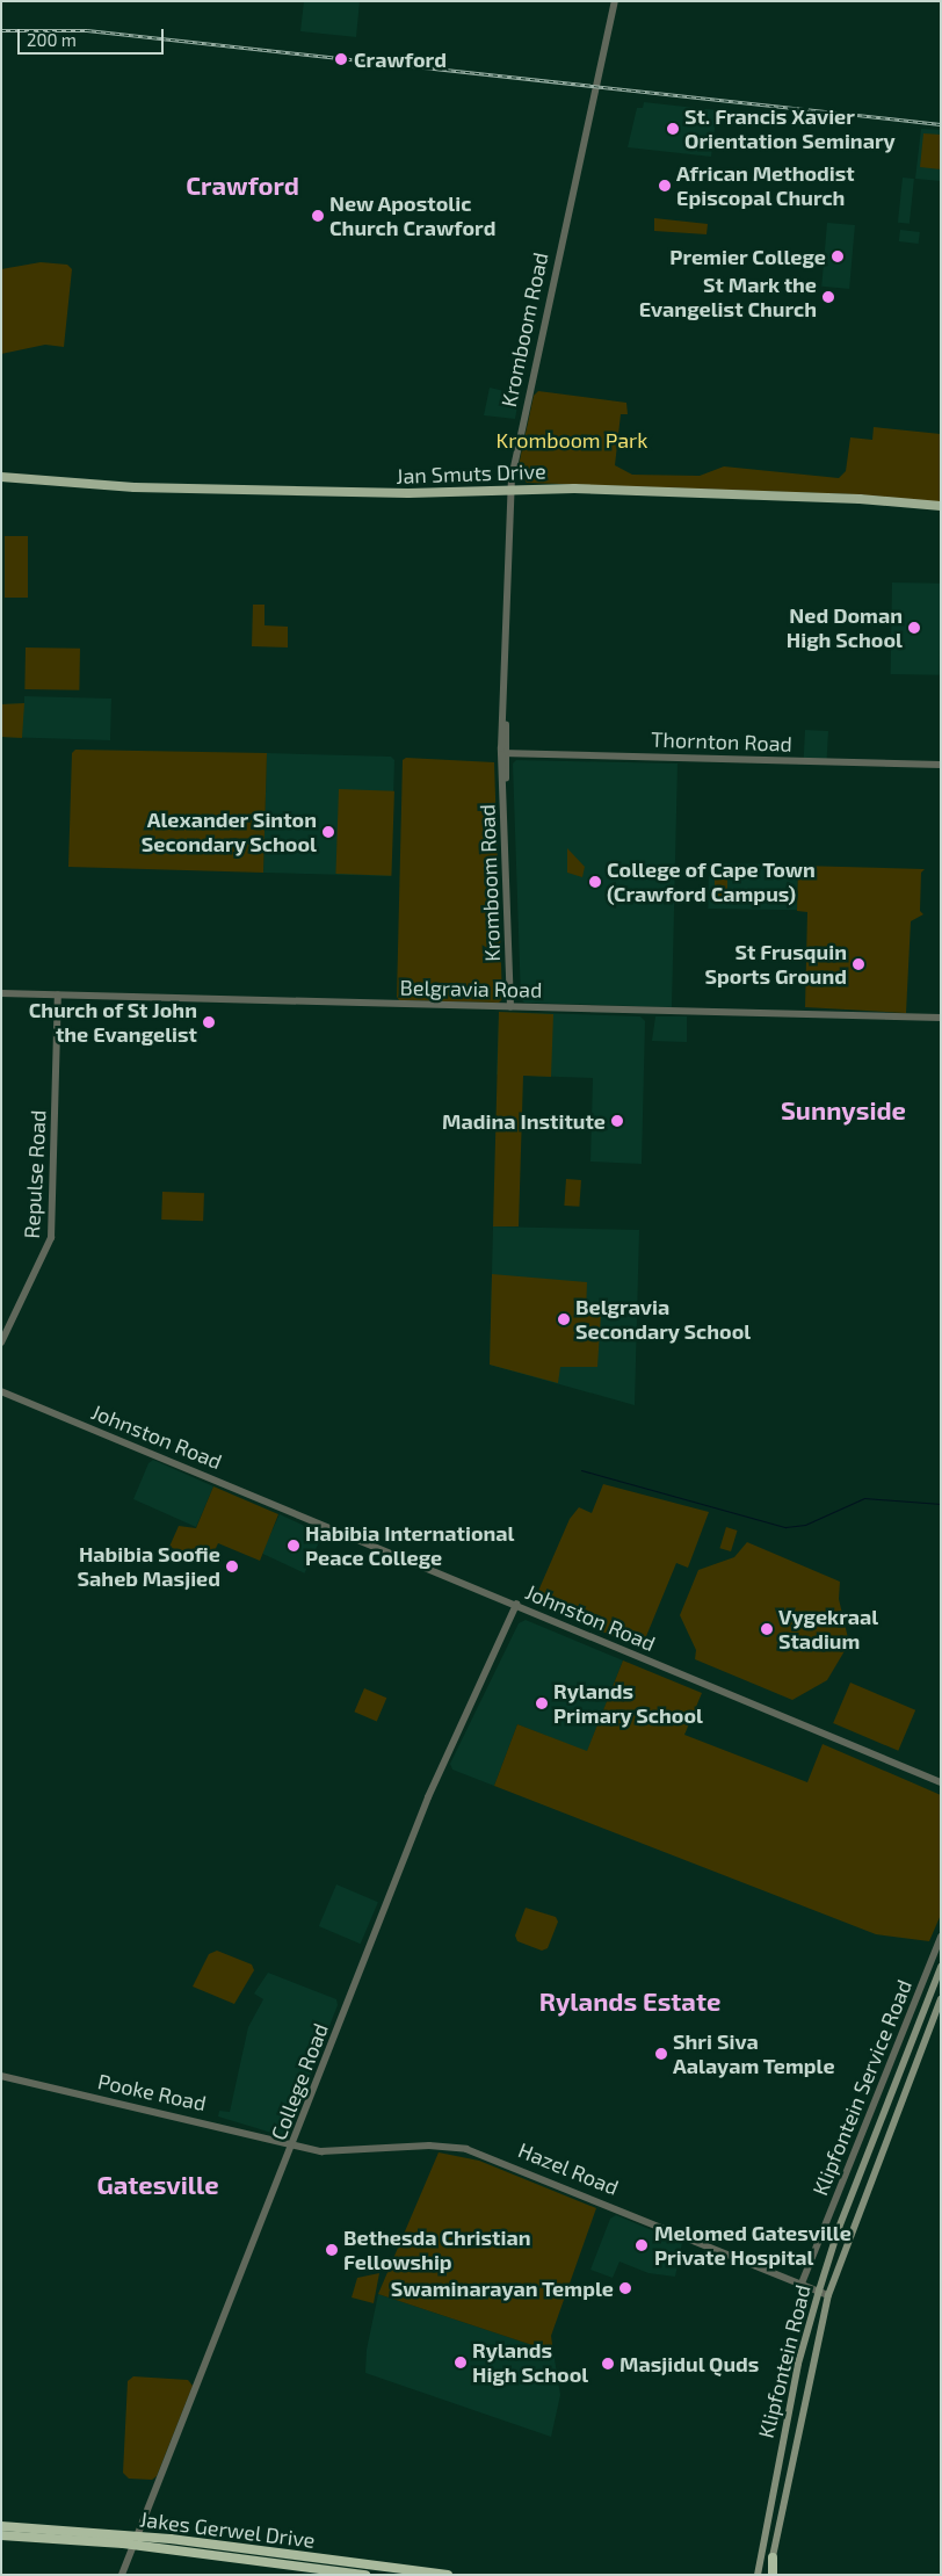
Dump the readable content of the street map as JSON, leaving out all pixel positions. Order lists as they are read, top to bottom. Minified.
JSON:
{"streets":{"highway":["Jakes Gerwel Drive"],"main road":["Jan Smuts Drive","Klipfontein Road"],"street":["Kromboom Road","Thornton Road","Belgravia Road","Repulse Road","Johnston Road","College Road","Klipfontein Service Road","Pooke Road","Hazel Road"]},"crossings":[["Kromboom Road","Jan Smuts Drive"],["Kromboom Road","Thornton Road"],["Kromboom Road","Belgravia Road"],["Belgravia Road","Repulse Road"],["Johnston Road","College Road"],["College Road","Pooke Road"],["College Road","Hazel Road"],["Klipfontein Service Road","Hazel Road"],["Pooke Road","Hazel Road"],["Hazel Road","Klipfontein Road"]],"districts":["Crawford","Sunnyside","Rylands Estate","Gatesville"],"parks":["Kromboom Park"],"places":["Crawford","St. Francis Xavier Orientation Seminary","African Methodist Episcopal Church","New Apostolic Church Crawford","Premier College","St Mark the Evangelist Church","Ned Doman High School","Alexander Sinton Secondary School","College of Cape Town (Crawford Campus)","St Frusquin Sports Ground","Church of St John the Evangelist","Madina Institute","Belgravia Secondary School","Habibia International Peace College","Habibia Soofie Saheb Masjied","Vygekraal Stadium","Rylands Primary School","Shri Siva Aalayam Temple","Melomed Gatesville Private Hospital","Bethesda Christian Fellowship","Swaminarayan Temple","Rylands High School","Masjidul Quds"],"scale_bar":"200 m"}
